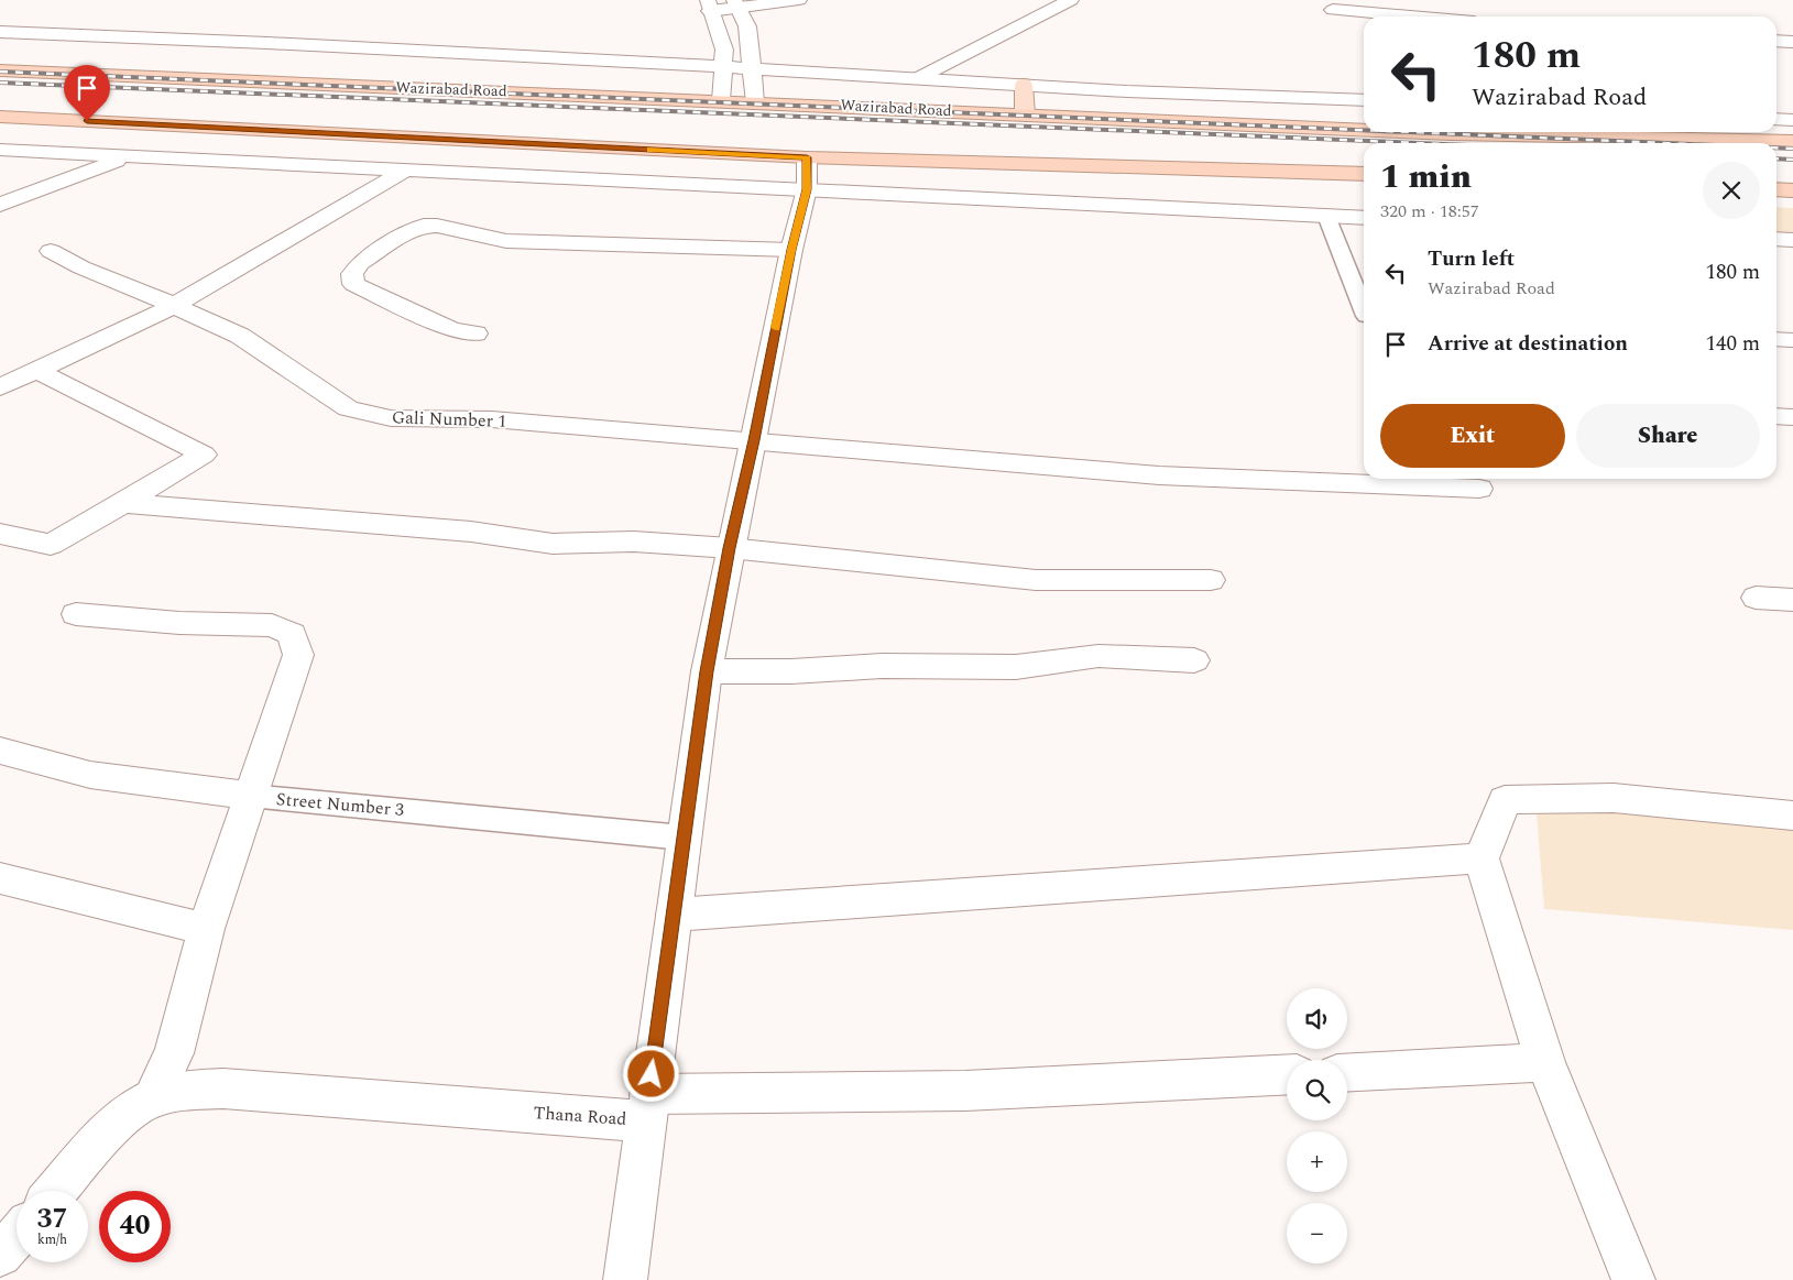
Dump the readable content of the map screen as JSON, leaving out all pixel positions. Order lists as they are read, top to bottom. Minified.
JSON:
{"streets":{"highway":["Wazirabad Road"],"street":["Gali Number 1","Street Number 3","Thana Road"]},"crossings":[["Gali Number 1","Thana Road"],["Street Number 3","Thana Road"]],"page":{"turn":["180 m","Wazirabad Road"],"heading":["1 min","320 m · 18:57"],"list":[{"name":"Turn left","note":"Wazirabad Road","value":"180 m"},{"name":"Arrive at destination","value":"140 m"}],"buttons":["Exit","Share"],"map_buttons":["+","−"],"speed":"37 km/h","limit":"40"}}
